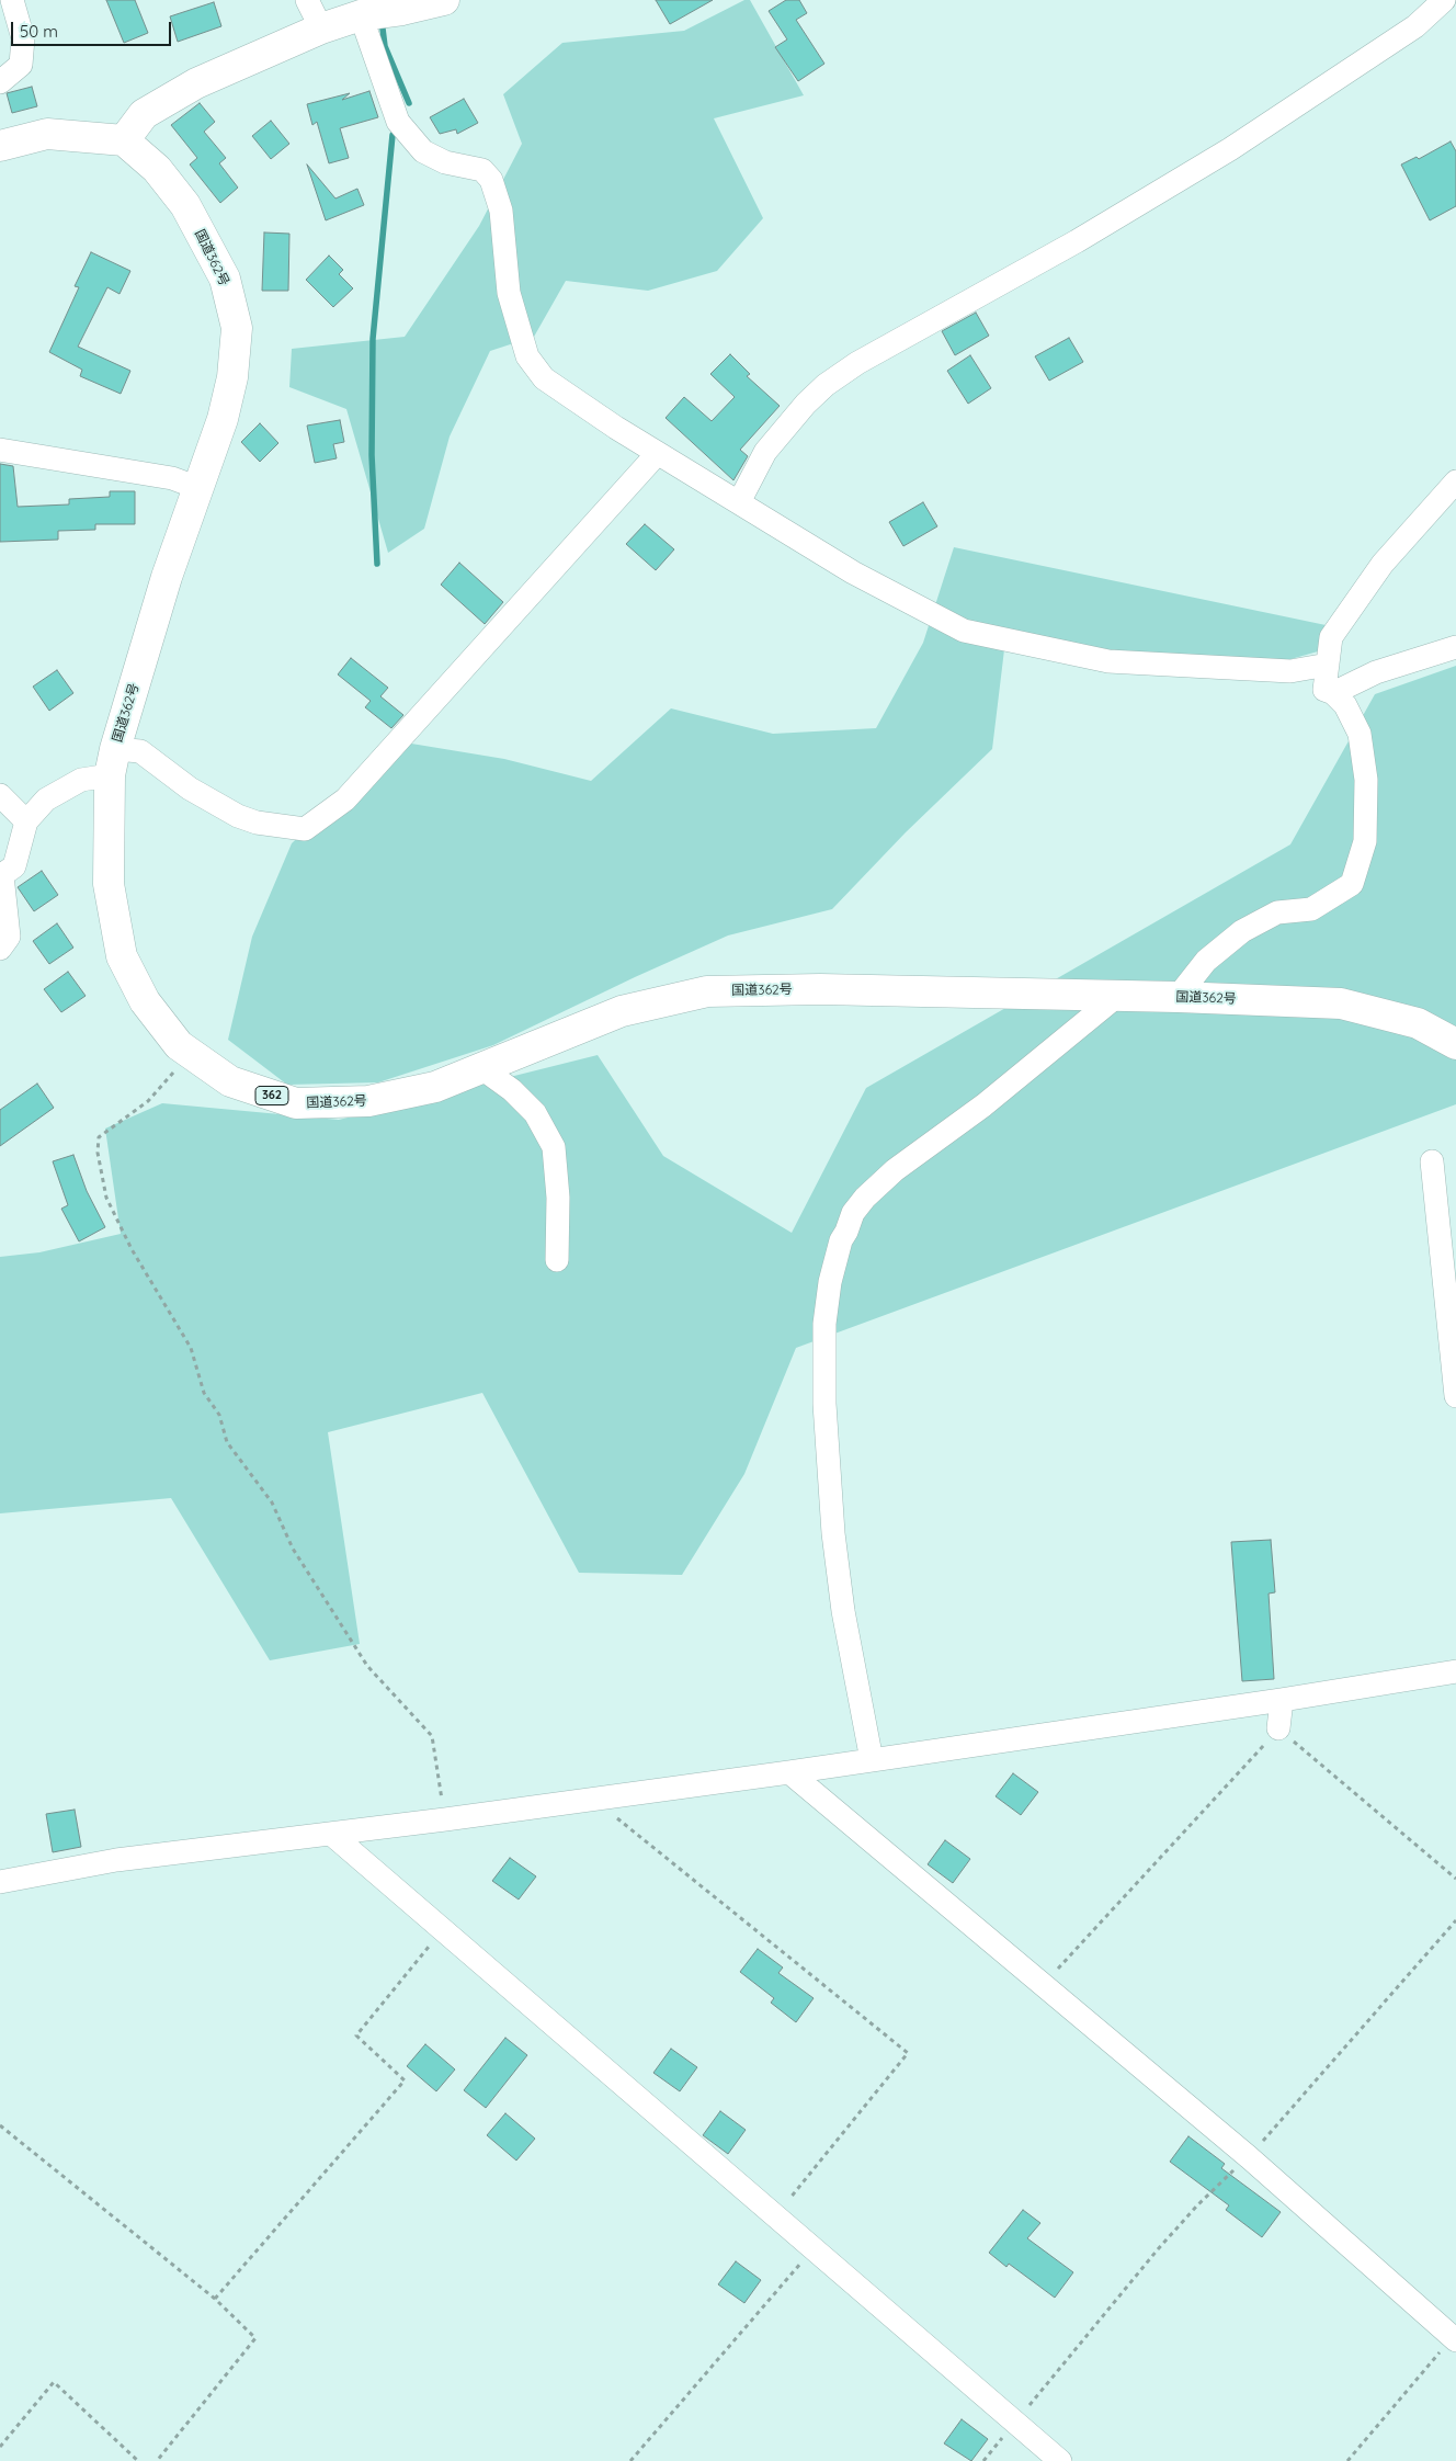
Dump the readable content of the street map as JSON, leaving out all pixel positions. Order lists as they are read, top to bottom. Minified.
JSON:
{"streets":{"main road":["国道362号","362"]},"scale_bar":"50 m"}
